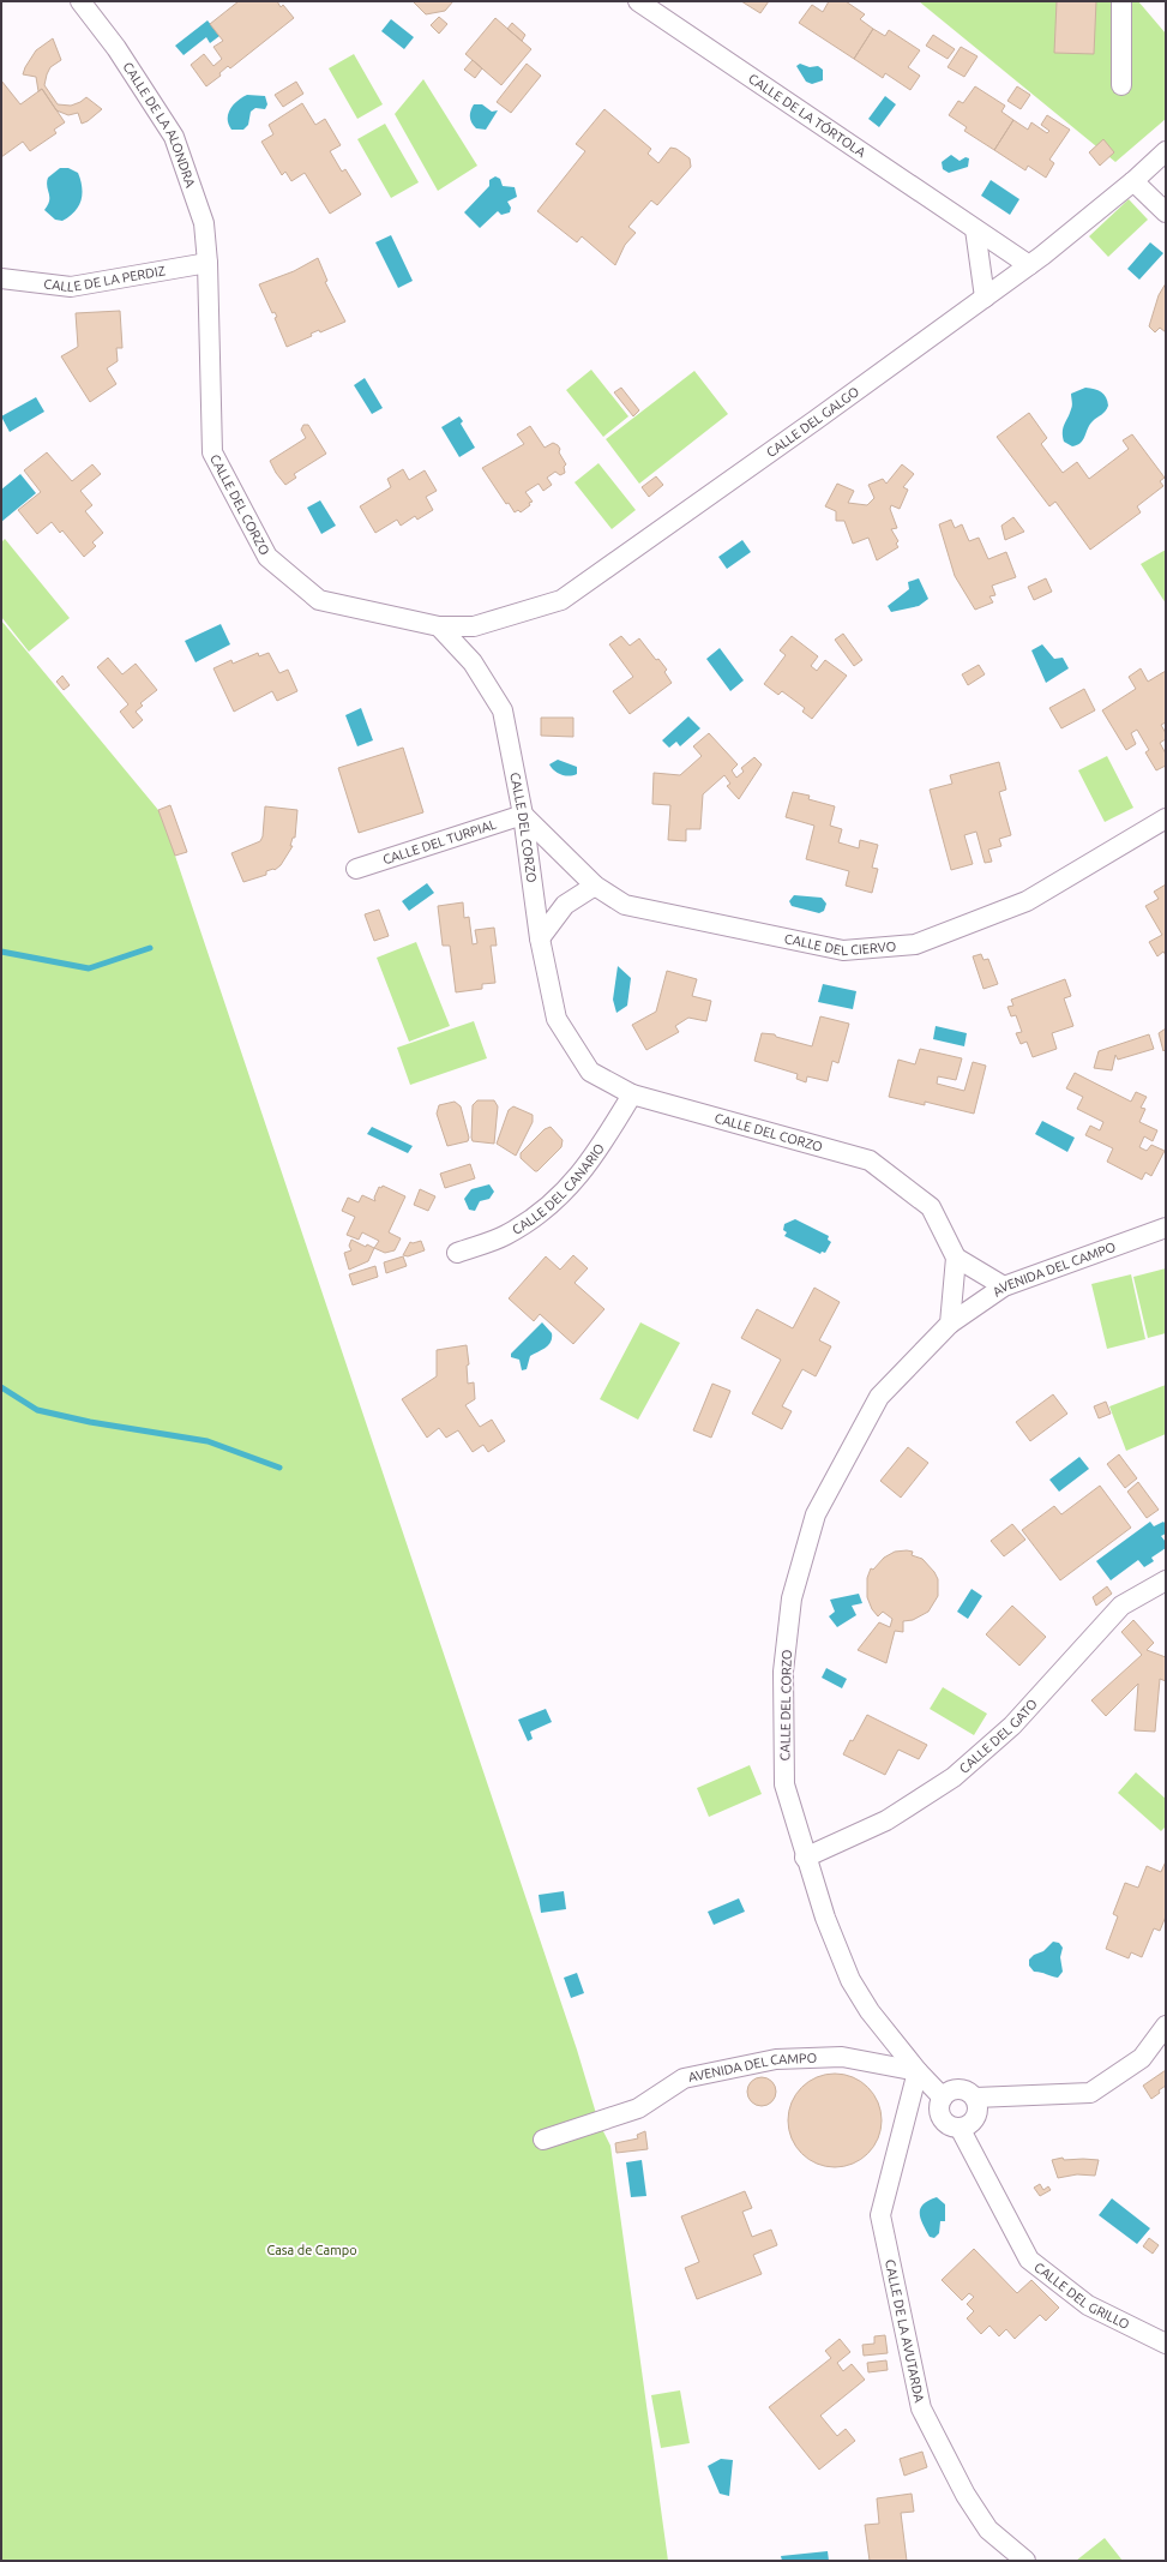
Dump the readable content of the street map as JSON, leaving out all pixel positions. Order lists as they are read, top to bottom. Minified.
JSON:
{"streets":{"street":["CALLE DE LA TÓRTOLA","CALLE DE LA ALONDRA","CALLE DE LA PERDIZ","CALLE DEL GALGO","CALLE DEL CORZO","CALLE DEL TURPIAL","CALLE DEL CIERVO","CALLE DEL CANARIO","AVENIDA DEL CAMPO","CALLE DEL GATO","CALLE DEL GRILLO","CALLE DE LA AVUTARDA"]},"crossings":[["CALLE DE LA TÓRTOLA","CALLE DEL GALGO"],["CALLE DE LA ALONDRA","CALLE DE LA PERDIZ"],["CALLE DE LA ALONDRA","CALLE DEL CORZO"],["CALLE DE LA PERDIZ","CALLE DEL CORZO"],["CALLE DEL GALGO","CALLE DEL CORZO"],["CALLE DEL CORZO","CALLE DEL TURPIAL"],["CALLE DEL CORZO","CALLE DEL CIERVO"],["CALLE DEL CORZO","CALLE DEL CANARIO"],["CALLE DEL CORZO","AVENIDA DEL CAMPO"],["CALLE DEL CORZO","CALLE DEL GATO"],["CALLE DEL CORZO","CALLE DEL GRILLO"],["CALLE DEL CORZO","CALLE DE LA AVUTARDA"],["CALLE DEL TURPIAL","CALLE DEL CIERVO"],["AVENIDA DEL CAMPO","CALLE DE LA AVUTARDA"]],"parks":["Casa de Campo"]}
